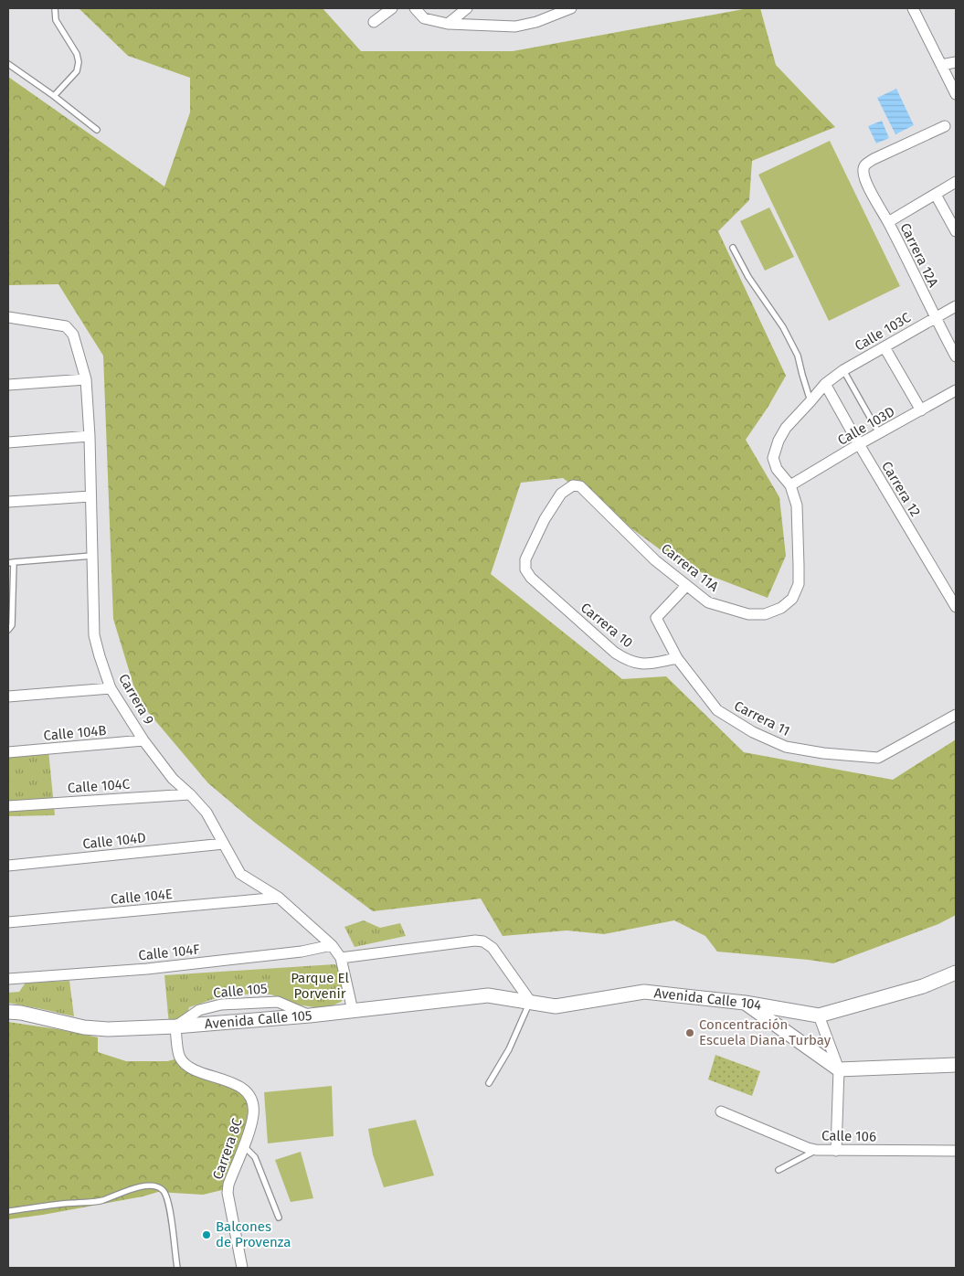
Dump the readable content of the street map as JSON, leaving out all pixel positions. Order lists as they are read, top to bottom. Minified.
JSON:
{"streets":{"main road":["Avenida Calle 104","Avenida Calle 105"],"street":["Carrera 12A","Calle 103C","Calle 103D","Carrera 12","Carrera 11A","Carrera 10","Carrera 9","Carrera 11","Calle 104B","Calle 104C","Calle 104D","Calle 104E","Calle 104F","Calle 106","Carrera 8C"]},"crossings":[["Carrera 12A","Calle 103C"],["Calle 103C","Carrera 12"],["Calle 103C","Carrera 11A"],["Calle 103D","Carrera 12"],["Calle 103D","Carrera 11A"],["Carrera 11A","Carrera 10"],["Carrera 11A","Carrera 11"],["Carrera 10","Carrera 11"],["Carrera 9","Calle 104B"],["Carrera 9","Calle 104C"],["Carrera 9","Calle 104D"],["Carrera 9","Calle 104E"],["Carrera 9","Calle 104F"],["Carrera 9","Avenida Calle 105"],["Avenida Calle 104","Avenida Calle 105"],["Avenida Calle 105","Carrera 8C"]],"parks":["Parque El Porvenir"],"places":["Concentración Escuela Diana Turbay","Balcones de Provenza"]}
